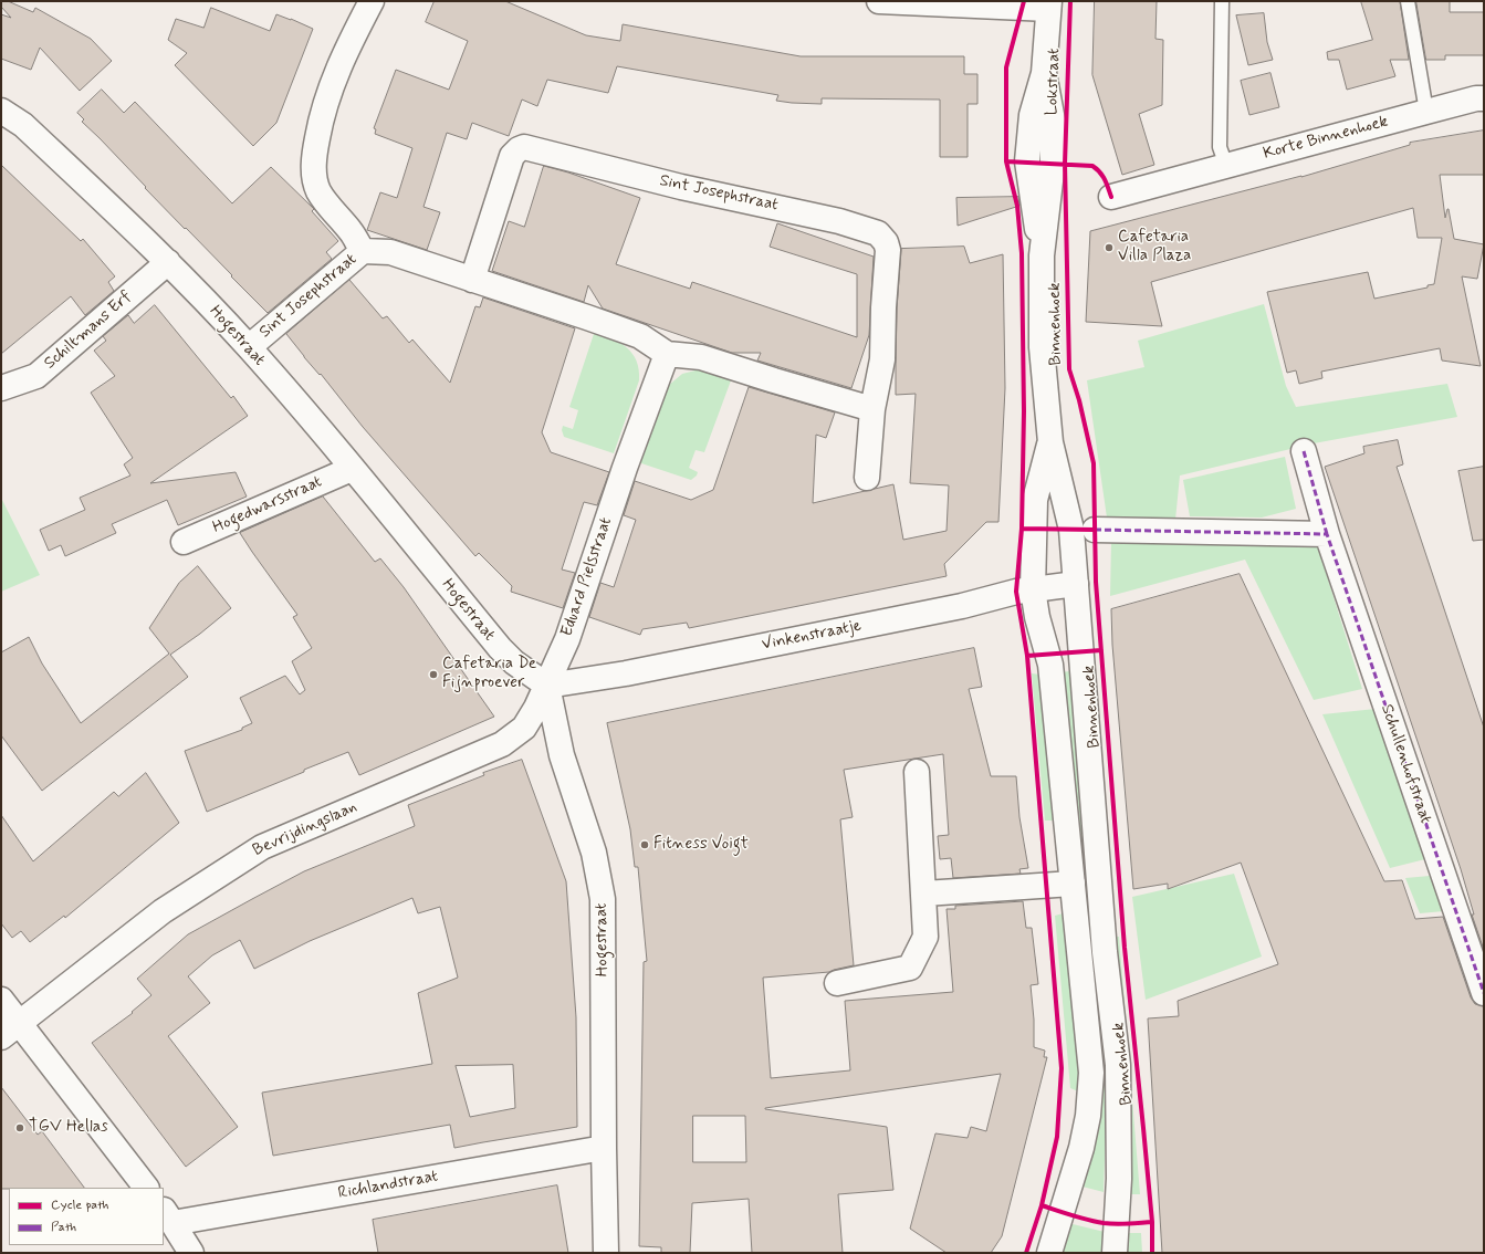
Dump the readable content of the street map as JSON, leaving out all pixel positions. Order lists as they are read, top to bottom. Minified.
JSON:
{"streets":{"street":["Lokstraat","Korte Binnenhoek","Sint Josephstraat","Binnenhoek","Schiltmans Erf","Hogestraat","Hogedwarsstraat","Eduard Pielsstraat","Vinkenstraatje","Schullenhofstraat","Bevrijdingslaan","Richlandstraat"]},"crossings":[["Lokstraat","Binnenhoek"],["Sint Josephstraat","Hogestraat"],["Sint Josephstraat","Eduard Pielsstraat"],["Binnenhoek","Vinkenstraatje"],["Schiltmans Erf","Hogestraat"],["Hogestraat","Hogedwarsstraat"],["Hogestraat","Eduard Pielsstraat"],["Hogestraat","Vinkenstraatje"],["Hogestraat","Bevrijdingslaan"],["Hogestraat","Richlandstraat"],["Eduard Pielsstraat","Vinkenstraatje"],["Eduard Pielsstraat","Bevrijdingslaan"],["Vinkenstraatje","Bevrijdingslaan"]],"places":["Cafetaria Villa Plaza","Cafetaria De Fijnproever","Fitness Voigt","TGV Hellas"],"legend":["Cycle path","Path"]}
